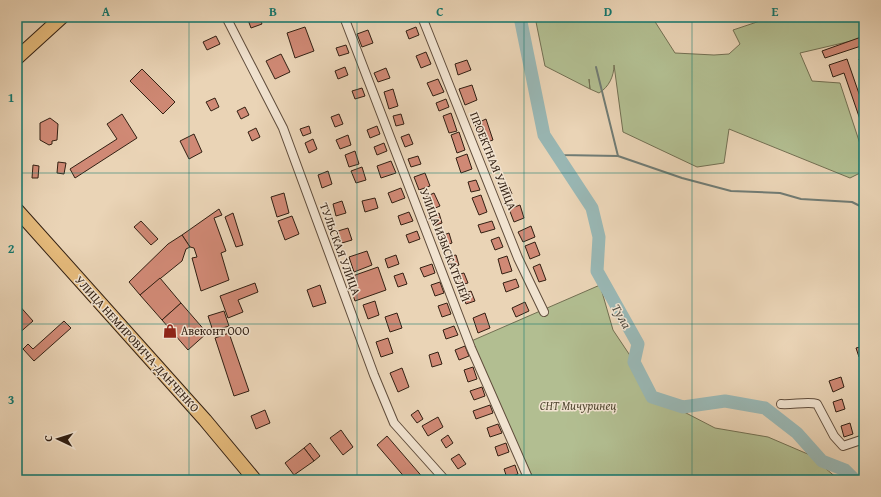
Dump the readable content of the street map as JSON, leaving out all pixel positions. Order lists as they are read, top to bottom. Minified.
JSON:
{"streets":{"main road":["УЛИЦА НЕМИРОВИЧА-ДАНЧЕНКО"],"street":["ПРОЕКТНАЯ УЛИЦА","УЛИЦА ИЗЫСКАТЕЛЕЙ","ТУЛЬСКАЯ УЛИЦА"]},"water":["Тула"],"parks":["СНТ Мичуринец"],"places":{"shop":["Авеконт ООО"]},"north":"left","grid":{"columns":["A","B","C","D","E"],"rows":["1","2","3"]}}
